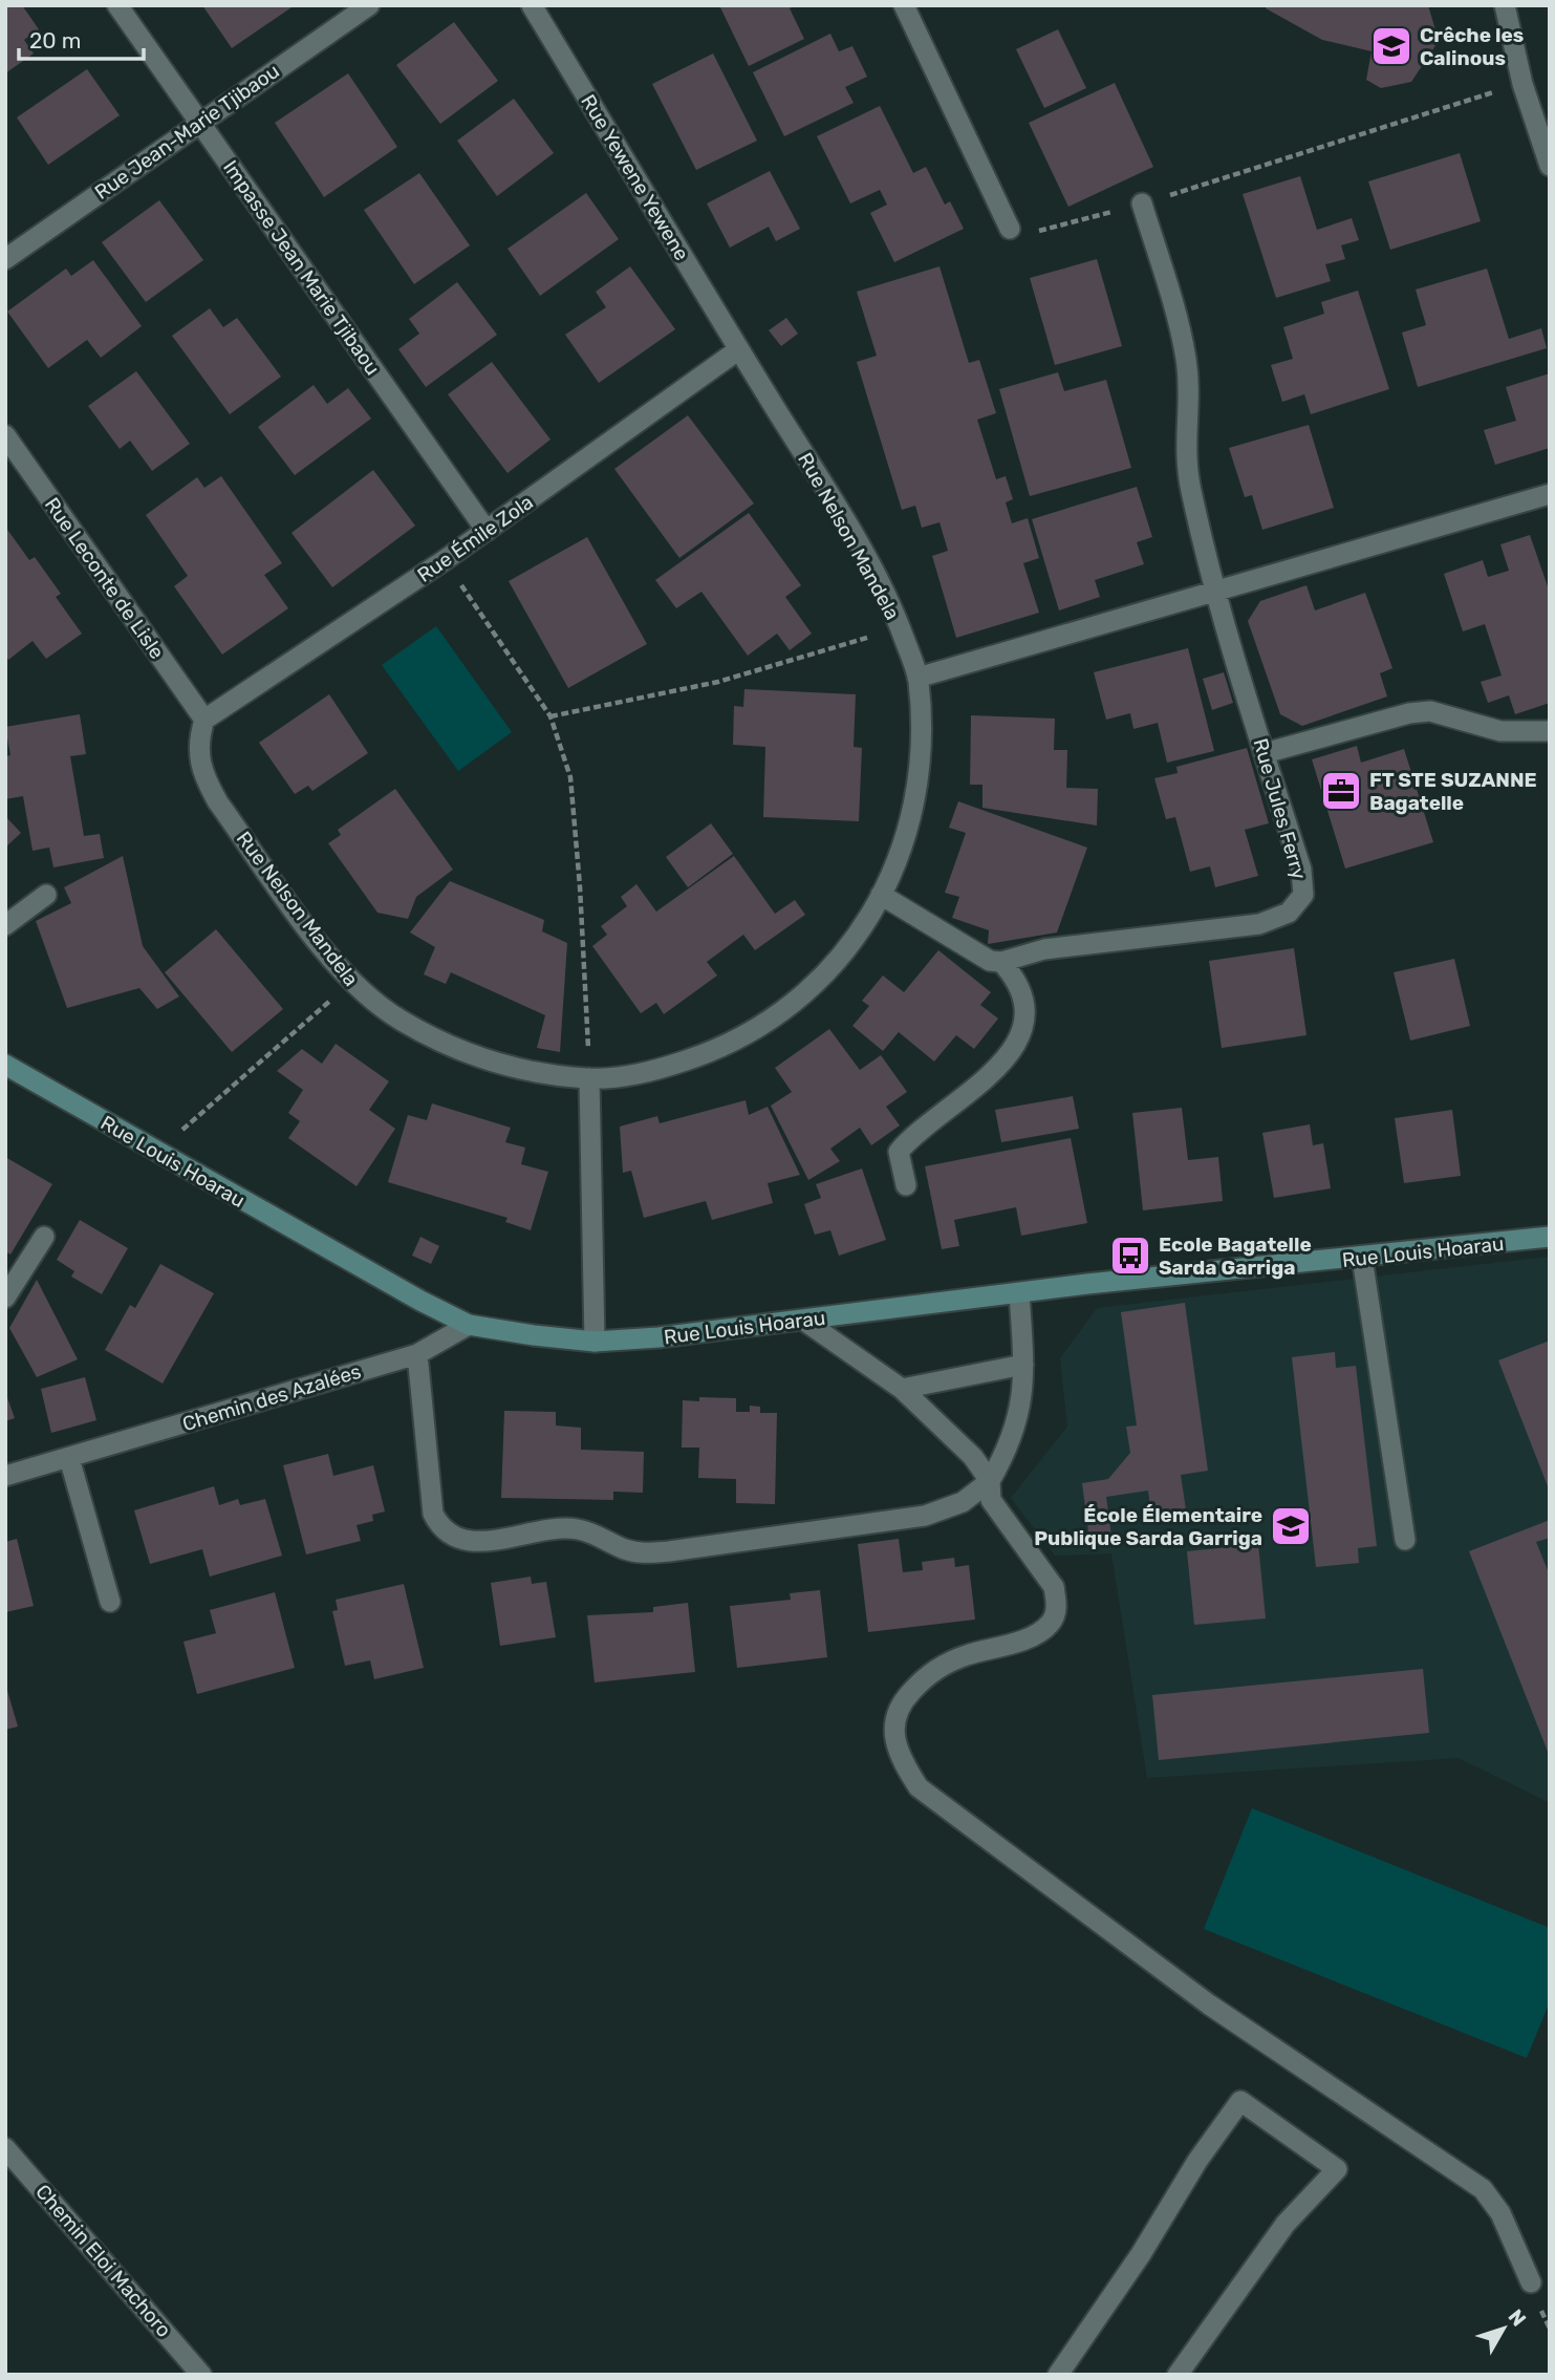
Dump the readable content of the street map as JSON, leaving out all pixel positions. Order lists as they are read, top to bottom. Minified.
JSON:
{"streets":{"main road":["Rue Louis Hoarau"],"street":["Rue Jean-Marie Tjibaou","Rue Yewene Yewene","Impasse Jean Marie Tjibaou","Rue Nelson Mandela","Rue Émile Zola","Rue Leconte de Lisle","Rue Jules Ferry","Chemin des Azalées","Chemin Eloi Machoro"]},"crossings":[["Rue Jean-Marie Tjibaou","Impasse Jean Marie Tjibaou"],["Rue Yewene Yewene","Rue Nelson Mandela"],["Rue Yewene Yewene","Rue Émile Zola"],["Impasse Jean Marie Tjibaou","Rue Émile Zola"],["Rue Nelson Mandela","Rue Émile Zola"],["Rue Nelson Mandela","Rue Leconte de Lisle"],["Rue Émile Zola","Rue Leconte de Lisle"],["Rue Louis Hoarau","Chemin des Azalées"]],"places":{"school or university":["Crêche les Calinous","École Élementaire Publique Sarda Garriga"],"office":["FT STE SUZANNE Bagatelle"],"bus stop":["Ecole Bagatelle Sarda Garriga"]},"scale_bar":"20 m","north":"top right"}
